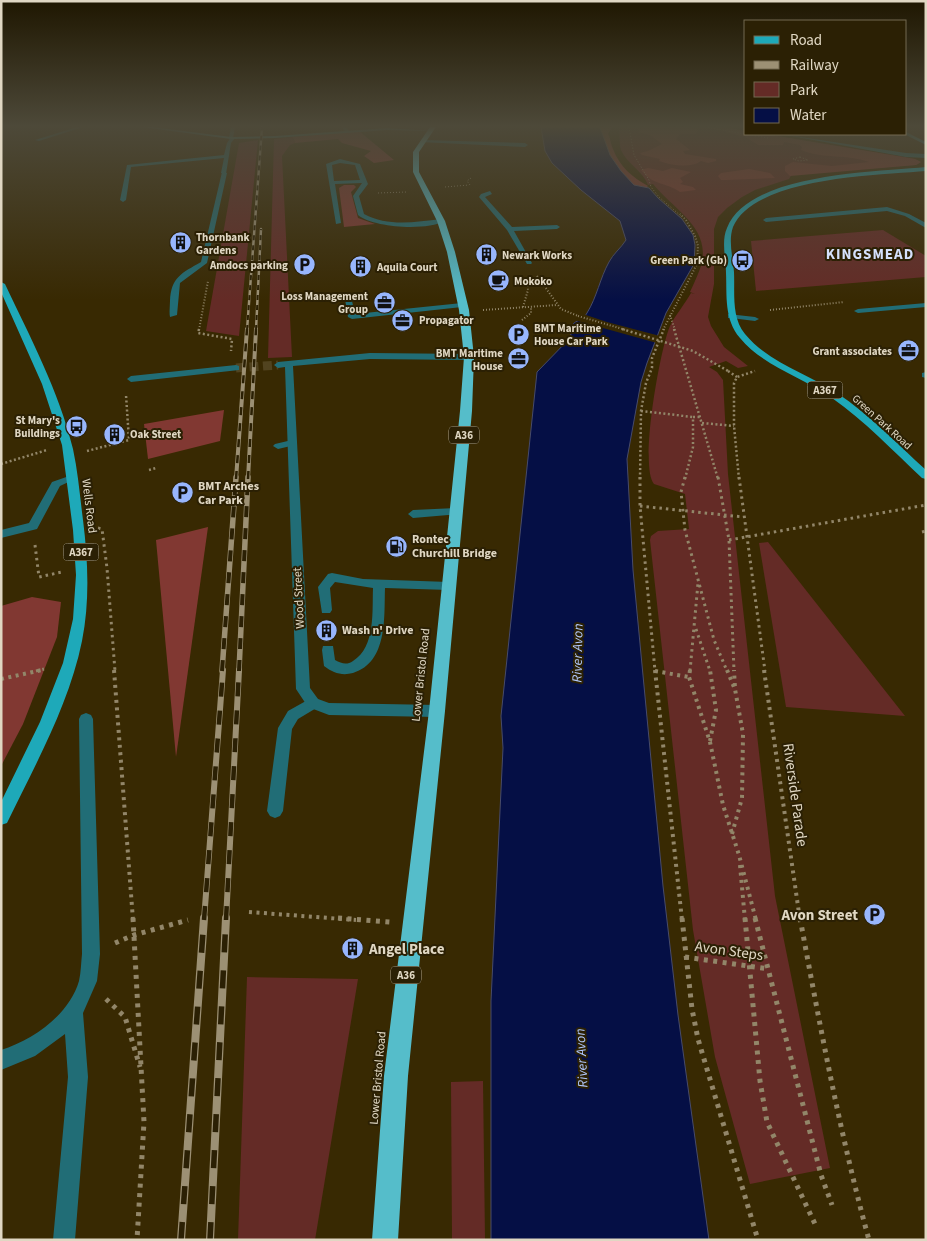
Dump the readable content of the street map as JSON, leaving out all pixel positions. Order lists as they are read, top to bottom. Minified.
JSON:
{"streets":{"highway":["A36","Lower Bristol Road"],"main road":["A367","Green Park Road","Wells Road"],"street":["Wood Street"],"path":["Riverside Parade","Avon Steps"]},"crossings":[["Wood Street","Lower Bristol Road"]],"districts":["KINGSMEAD"],"water":["River Avon"],"places":{"building":["Thornbank Gardens","Newark Works","Aquila Court","Oak Street","Wash n' Drive","Angel Place"],"bus stop":["Green Park (Gb)","St Mary's Buildings"],"parking":["Amdocs parking","BMT Maritime House Car Park","BMT Arches Car Park","Avon Street"],"cafe":["Mokoko"],"office":["Loss Management Group","Propagator","Grant associates","BMT Maritime House"],"fuel station":["Rontec Churchill Bridge"]},"legend":["Road","Railway","Park","Water"]}
